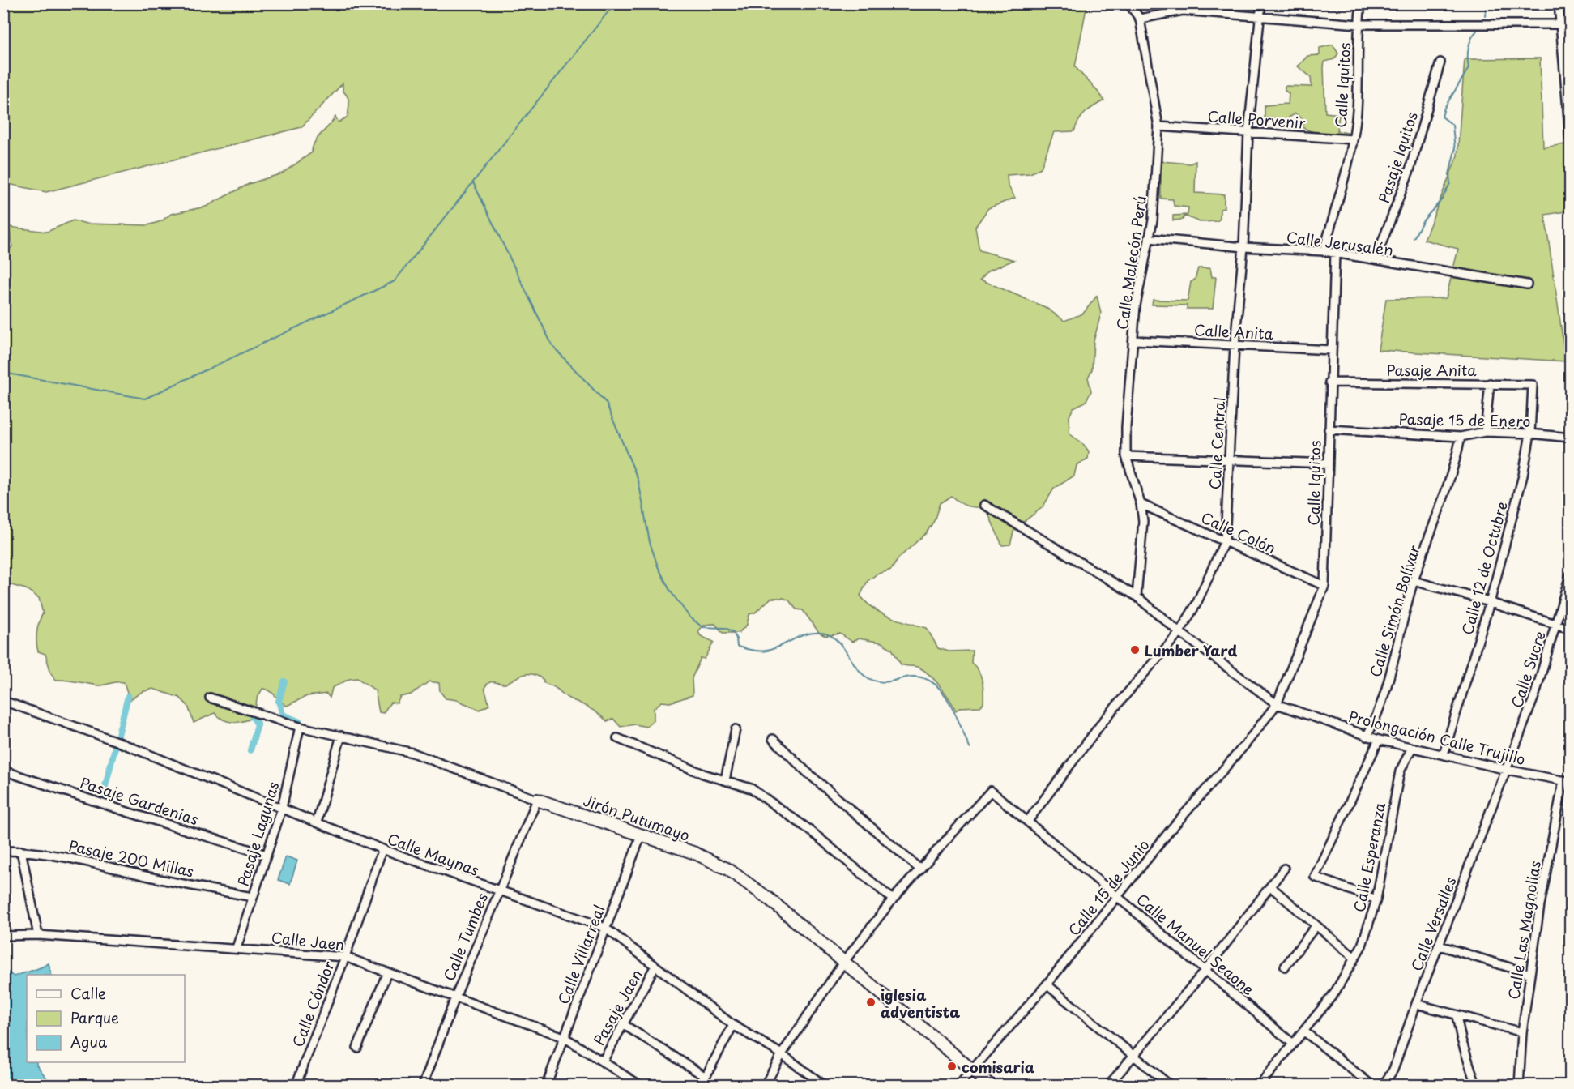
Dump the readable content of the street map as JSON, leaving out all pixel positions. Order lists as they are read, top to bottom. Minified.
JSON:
{"streets":{"street":["Calle Iquitos","Calle Porvenir","Pasaje Iquitos","Calle Jerusalén","Calle Malecón Perú","Calle Anita","Pasaje Anita","Pasaje 15 de Enero","Calle Central","Calle Colón","Calle 12 de Octubre","Calle Simón Bolívar","Calle Sucre","Prolongación Calle Trujillo","Pasaje Gardenias","Jirón Putumayo","Pasaje Lagunas","Calle Maynas","Calle Esperanza","Pasaje 200 Millas","Calle 15 de Junio","Calle Versalles","Calle Las Magnolias","Calle Tumbes","Calle Jaen","Calle Manuel Seaone","Calle Villarreal","Calle Cóndor","Pasaje Jaen"]},"crossings":[["Calle Iquitos","Calle Porvenir"],["Calle Iquitos","Calle Jerusalén"],["Calle Iquitos","Calle Anita"],["Calle Iquitos","Pasaje Anita"],["Calle Iquitos","Pasaje 15 de Enero"],["Calle Iquitos","Calle Colón"],["Calle Iquitos","Prolongación Calle Trujillo"],["Calle Iquitos","Calle 15 de Junio"],["Calle Porvenir","Calle Malecón Perú"],["Calle Porvenir","Calle Central"],["Pasaje Iquitos","Calle Jerusalén"],["Calle Jerusalén","Calle Malecón Perú"],["Calle Jerusalén","Calle Central"],["Calle Malecón Perú","Calle Anita"],["Calle Malecón Perú","Calle Colón"],["Calle Malecón Perú","Prolongación Calle Trujillo"],["Calle Anita","Calle Central"],["Pasaje Anita","Calle 12 de Octubre"],["Pasaje 15 de Enero","Calle 12 de Octubre"],["Pasaje 15 de Enero","Calle Simón Bolívar"],["Calle Central","Calle Colón"],["Calle Central","Prolongación Calle Trujillo"],["Calle Central","Calle Manuel Seaone"],["Calle 12 de Octubre","Prolongación Calle Trujillo"],["Calle Simón Bolívar","Prolongación Calle Trujillo"],["Calle Sucre","Prolongación Calle Trujillo"],["Calle Sucre","Calle Versalles"],["Prolongación Calle Trujillo","Calle Esperanza"],["Prolongación Calle Trujillo","Calle 15 de Junio"],["Prolongación Calle Trujillo","Calle Versalles"],["Prolongación Calle Trujillo","Calle Las Magnolias"],["Pasaje Gardenias","Pasaje Lagunas"],["Jirón Putumayo","Pasaje Lagunas"],["Jirón Putumayo","Calle 15 de Junio"],["Jirón Putumayo","Calle Tumbes"],["Jirón Putumayo","Calle Villarreal"],["Pasaje Lagunas","Calle Maynas"],["Pasaje Lagunas","Pasaje 200 Millas"],["Pasaje Lagunas","Calle Jaen"],["Calle Maynas","Calle Tumbes"],["Calle Maynas","Calle Villarreal"],["Calle Maynas","Calle Cóndor"],["Calle Maynas","Pasaje Jaen"],["Calle Esperanza","Calle Manuel Seaone"],["Calle 15 de Junio","Calle Manuel Seaone"],["Calle Tumbes","Calle Jaen"],["Calle Jaen","Calle Villarreal"],["Calle Jaen","Calle Cóndor"],["Calle Jaen","Pasaje Jaen"]],"places":["Lumber Yard","iglesia adventista","comisaria"],"legend":["Calle","Parque","Agua"]}
